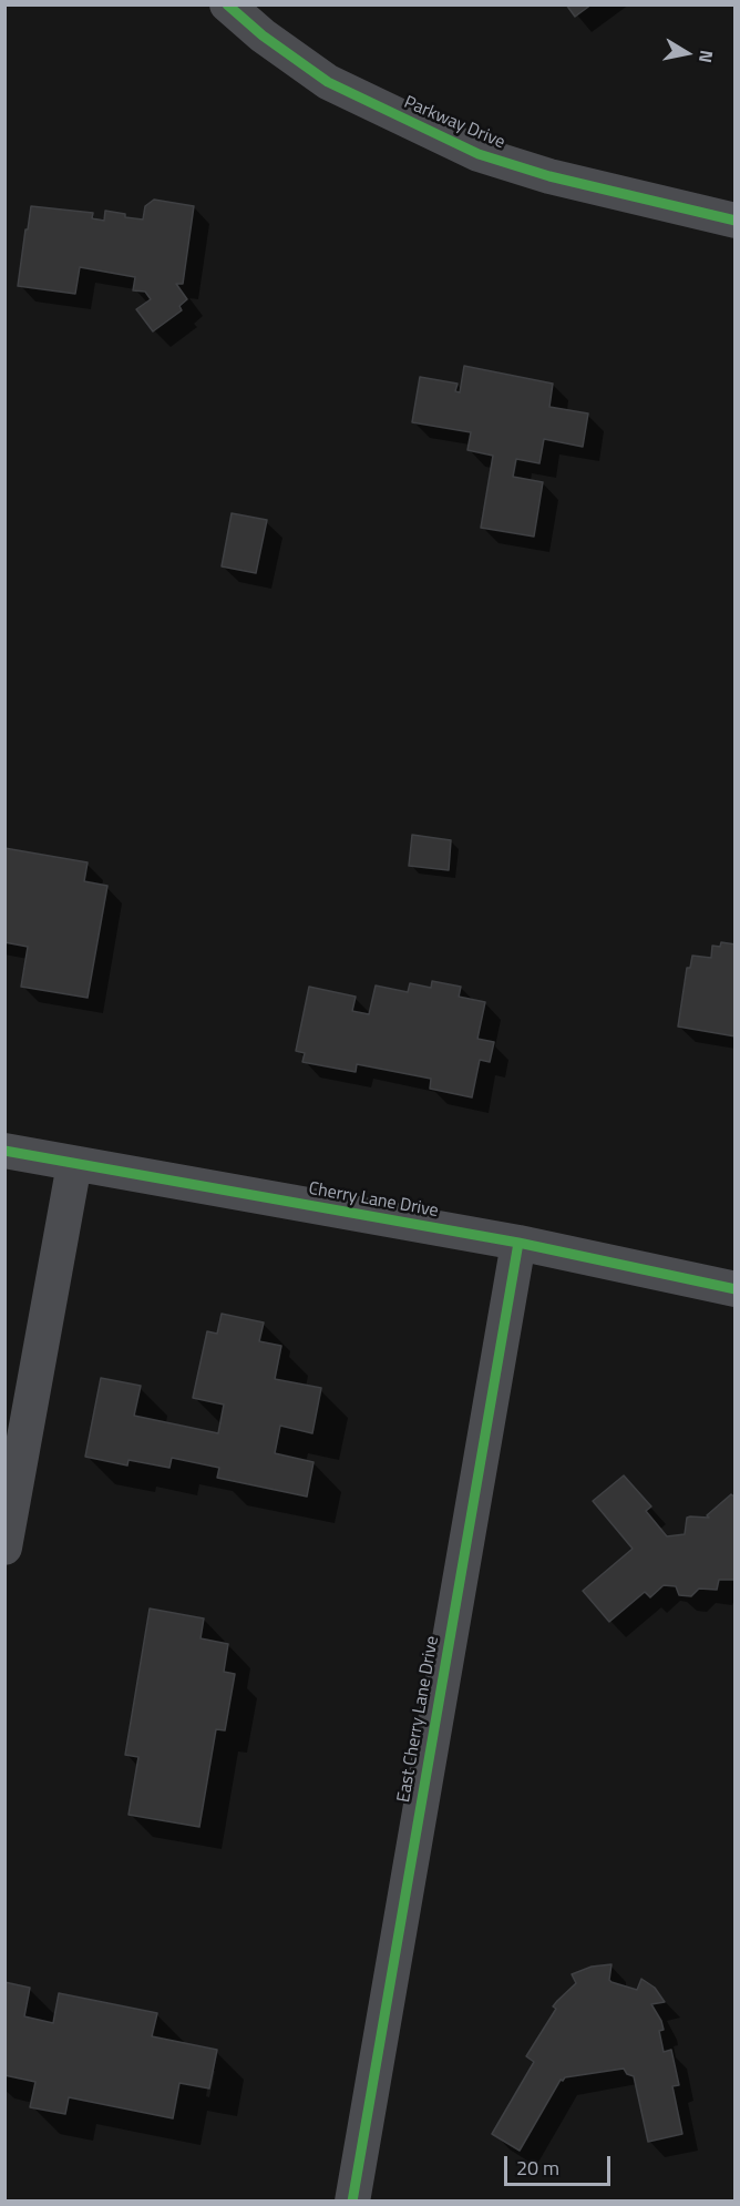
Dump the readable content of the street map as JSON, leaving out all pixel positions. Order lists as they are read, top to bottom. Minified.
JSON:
{"streets":{"street":["Parkway Drive","Cherry Lane Drive","East Cherry Lane Drive"]},"crossings":[["Cherry Lane Drive","East Cherry Lane Drive"]],"scale_bar":"20 m","north":"right"}
